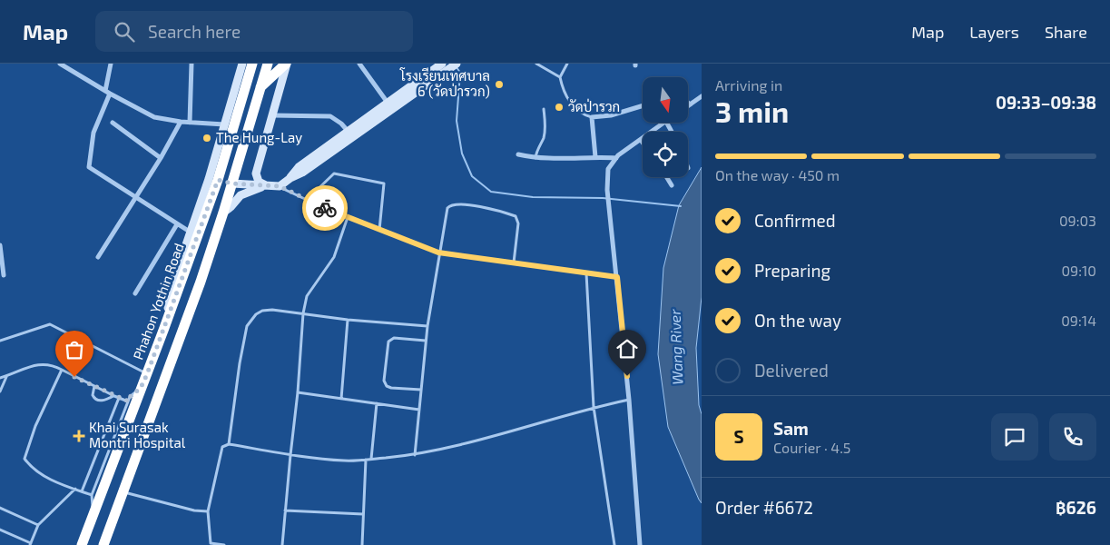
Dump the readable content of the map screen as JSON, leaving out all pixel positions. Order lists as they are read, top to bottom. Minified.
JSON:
{"streets":{"highway":["Phahon Yothin Road"]},"water":["Wang River"],"places":{"other":["โรงเรียนเทศบาล 6 (วัดป่ารวก)","วัดป่ารวก","The Hung-Lay"],"health":["Khai Surasak Montri Hospital"]},"north":"bottom","page":{"header":"Map","search":"Search here","nav":["Map","Layers","Share"],"heading":["3 min","Arriving in","09:33–09:38"],"panel":["Sam","Courier · 4.5","Order #6672","฿626"],"bar":"On the way · 450 m","list":[["Confirmed","09:03"],["Preparing","09:10"],["On the way","09:14"],"Delivered"],"round":"S"}}
